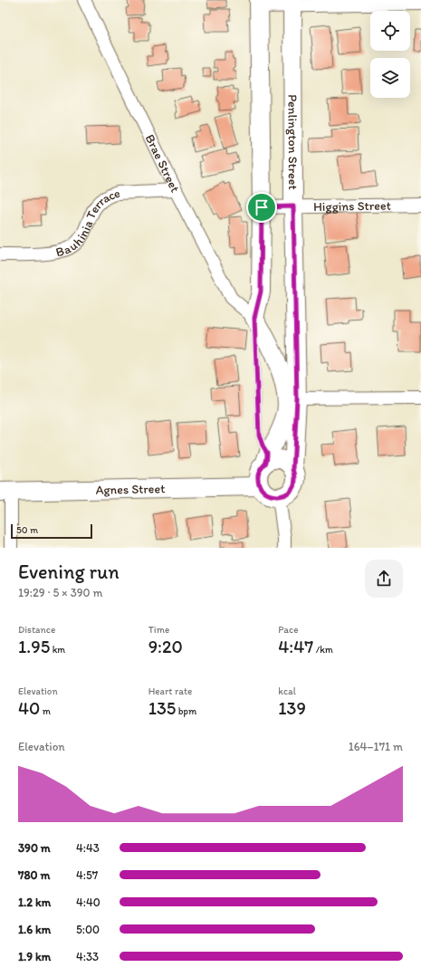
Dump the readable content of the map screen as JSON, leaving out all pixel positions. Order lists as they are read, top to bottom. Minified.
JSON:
{"streets":{"street":["Penlington Street","Brae Street","Higgins Street","Bauhinia Terrace","Agnes Street"]},"crossings":[["Penlington Street","Brae Street"],["Penlington Street","Higgins Street"],["Penlington Street","Agnes Street"],["Brae Street","Bauhinia Terrace"]],"scale_bar":"50 m","page":{"scale":"50 m","heading":["Evening run","19:29 · 5 × 390 m"],"stats":[["Distance","1.95 km"],["Time","9:20"],["Pace","4:47 /km"],["Elevation","40 m"],["Heart rate","135 bpm"],["kcal","139"]],"chart":["Elevation","164–171 m"],"list":[{"name":"390 m","note":"4:43"},{"name":"780 m","note":"4:57"},{"name":"1.2 km","note":"4:40"},{"name":"1.6 km","note":"5:00"},{"name":"1.9 km","note":"4:33"}]}}
